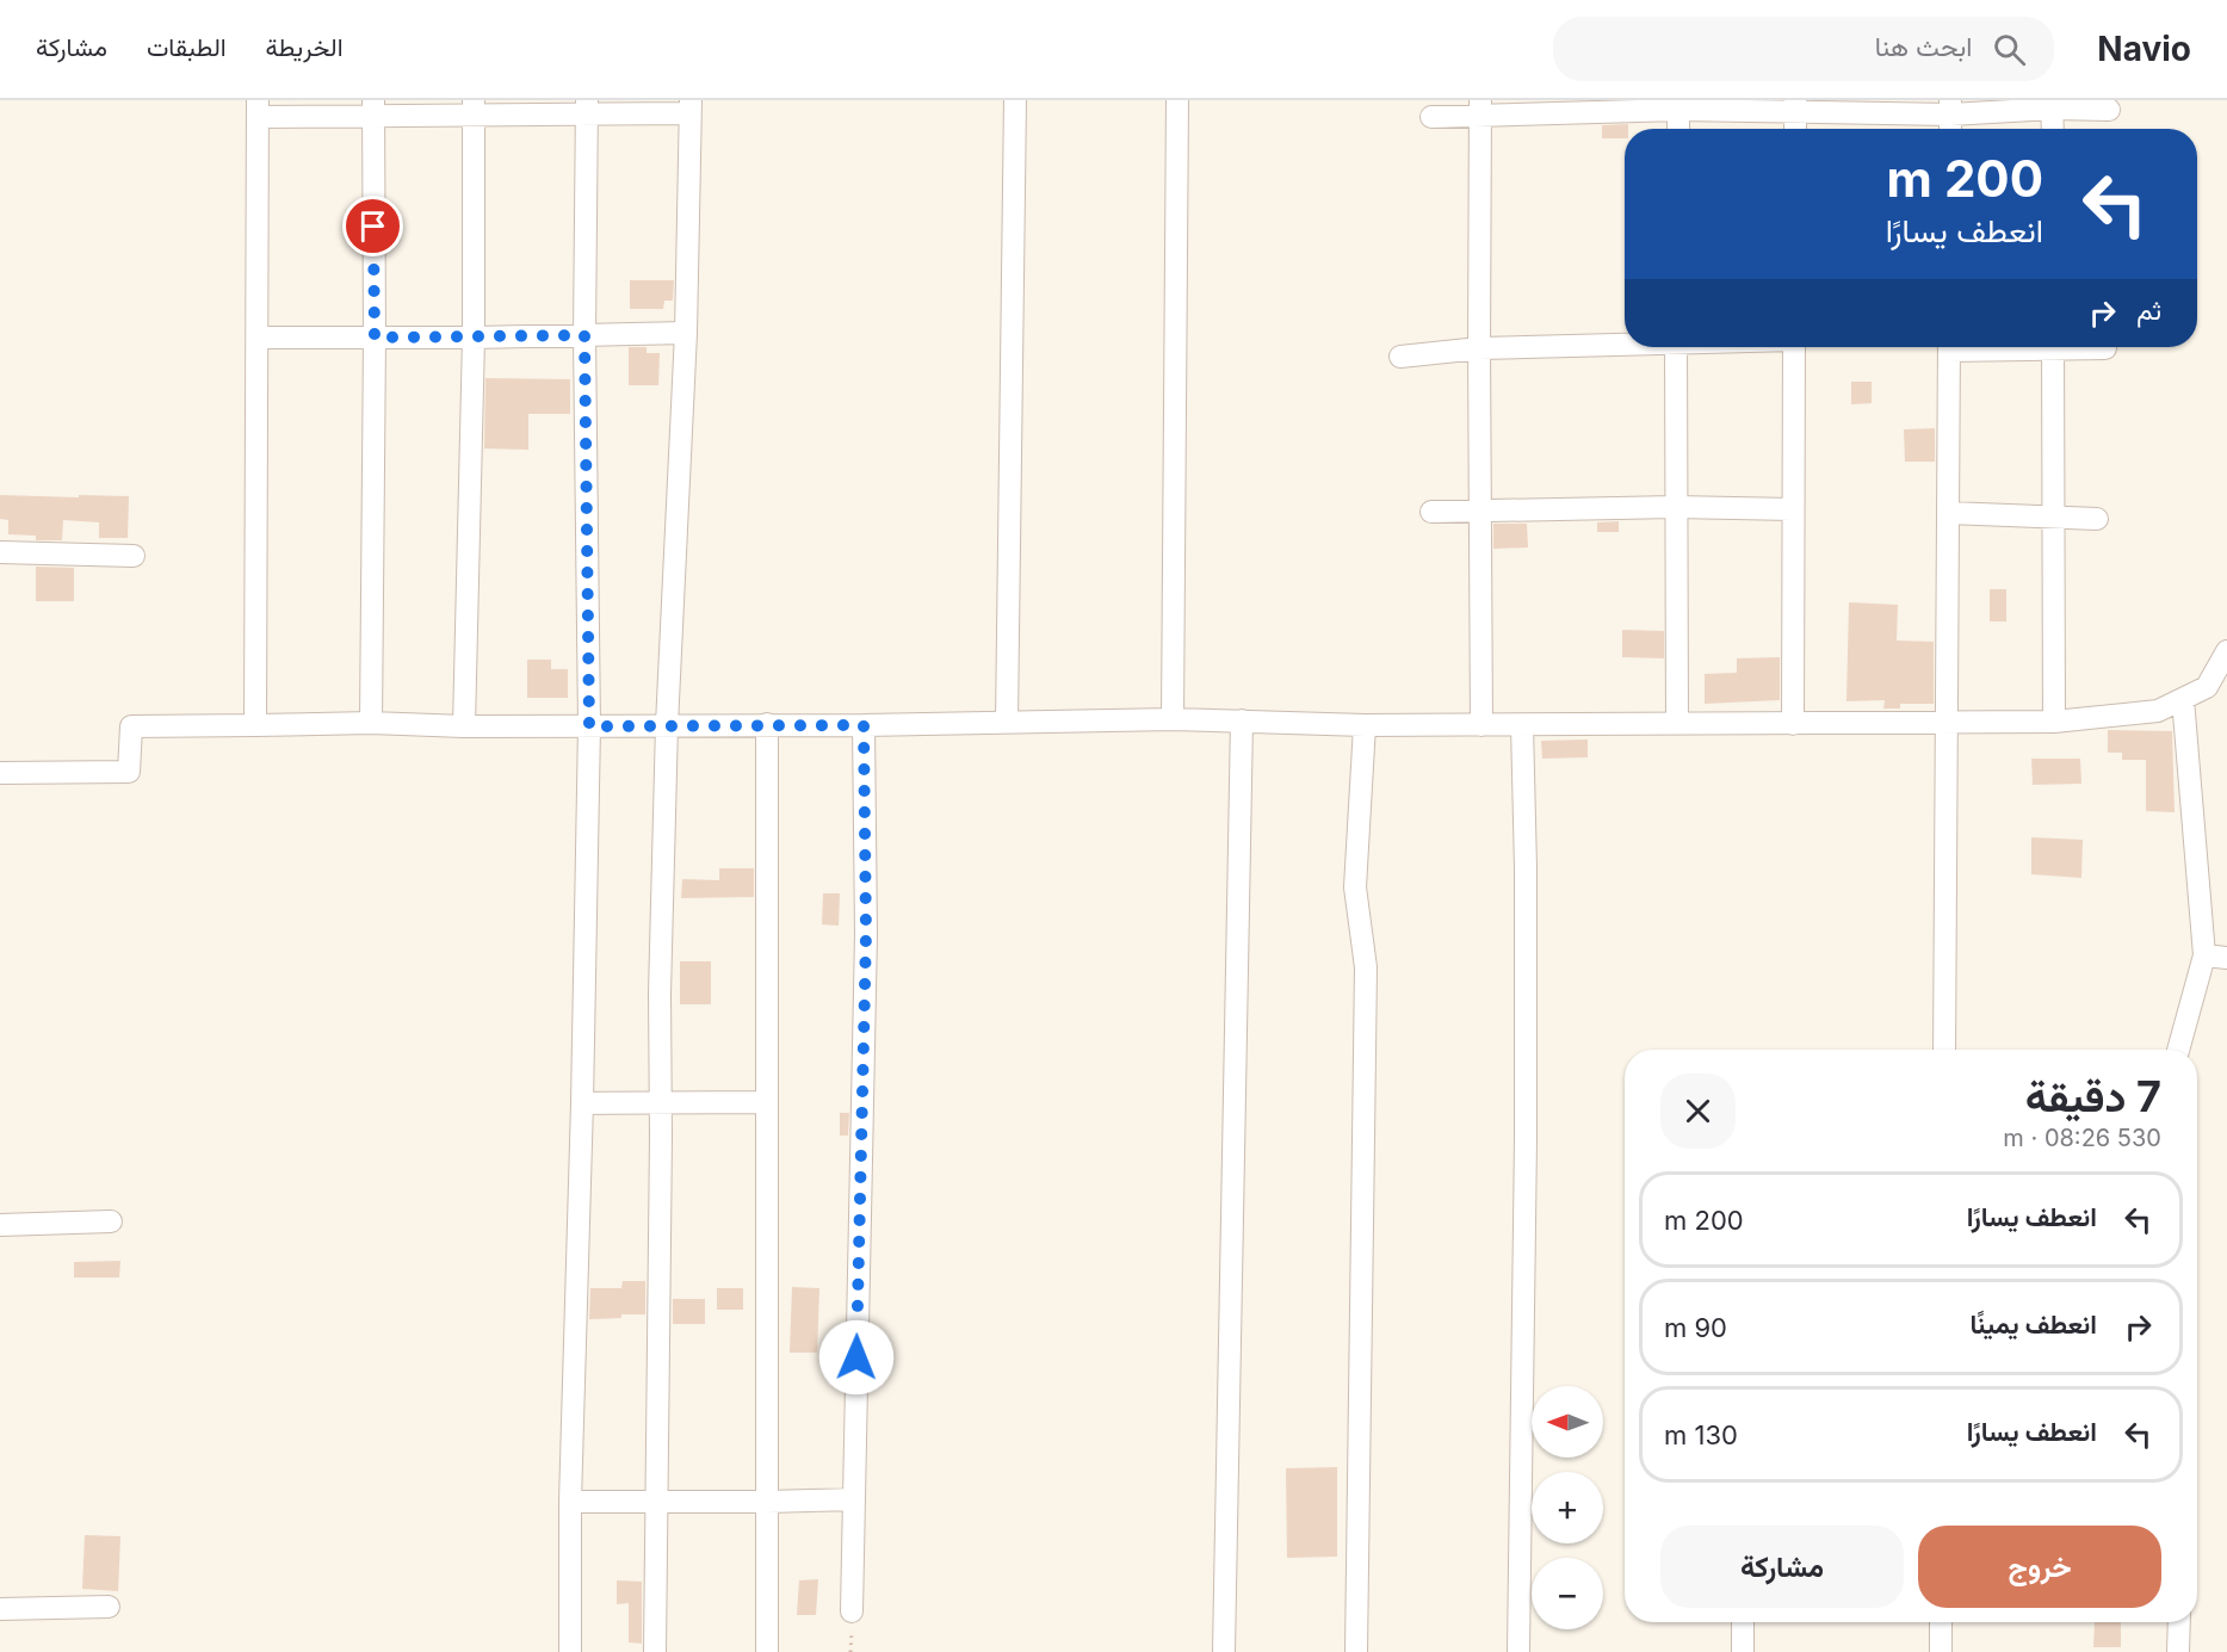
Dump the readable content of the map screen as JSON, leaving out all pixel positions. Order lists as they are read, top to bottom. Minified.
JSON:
{"north":"left","page":{"header":"Navio","search":"ابحث هنا","nav":["الخريطة","الطبقات","مشاركة"],"turn":["200 m","انعطف يسارًا"],"then":"ثم","heading":["7 دقيقة","530 m · 08:26"],"list":[{"name":"انعطف يسارًا","value":"200 m"},{"name":"انعطف يمينًا","value":"90 m"},{"name":"انعطف يسارًا","value":"130 m"}],"map_buttons":["+","−"],"buttons":["خروج","مشاركة"]}}
